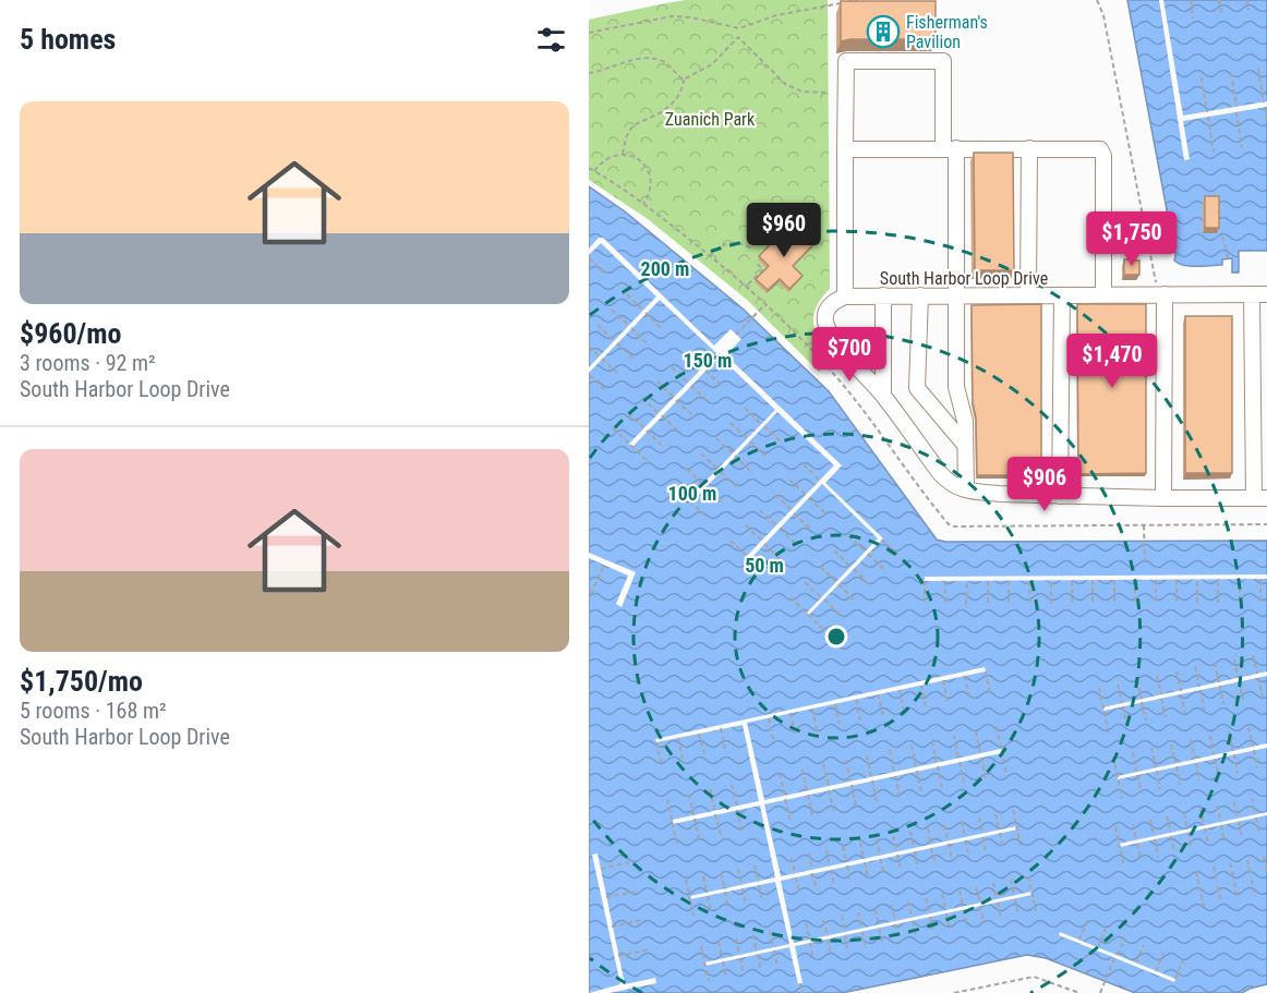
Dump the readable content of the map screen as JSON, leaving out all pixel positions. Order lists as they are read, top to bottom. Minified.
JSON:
{"streets":{"street":["South Harbor Loop Drive"]},"parks":["Zuanich Park"],"places":{"building":["Fisherman's Pavilion"]},"page":{"heading":"5 homes","list":[{"name":"$960/mo","note":"3 rooms · 92 m² · South Harbor Loop Drive"},{"name":"$1,750/mo","note":"5 rooms · 168 m² · South Harbor Loop Drive"}],"price":["$960","$1,750","$700","$1,470","$906"]},"rings":["200 m","150 m","100 m","50 m"]}
